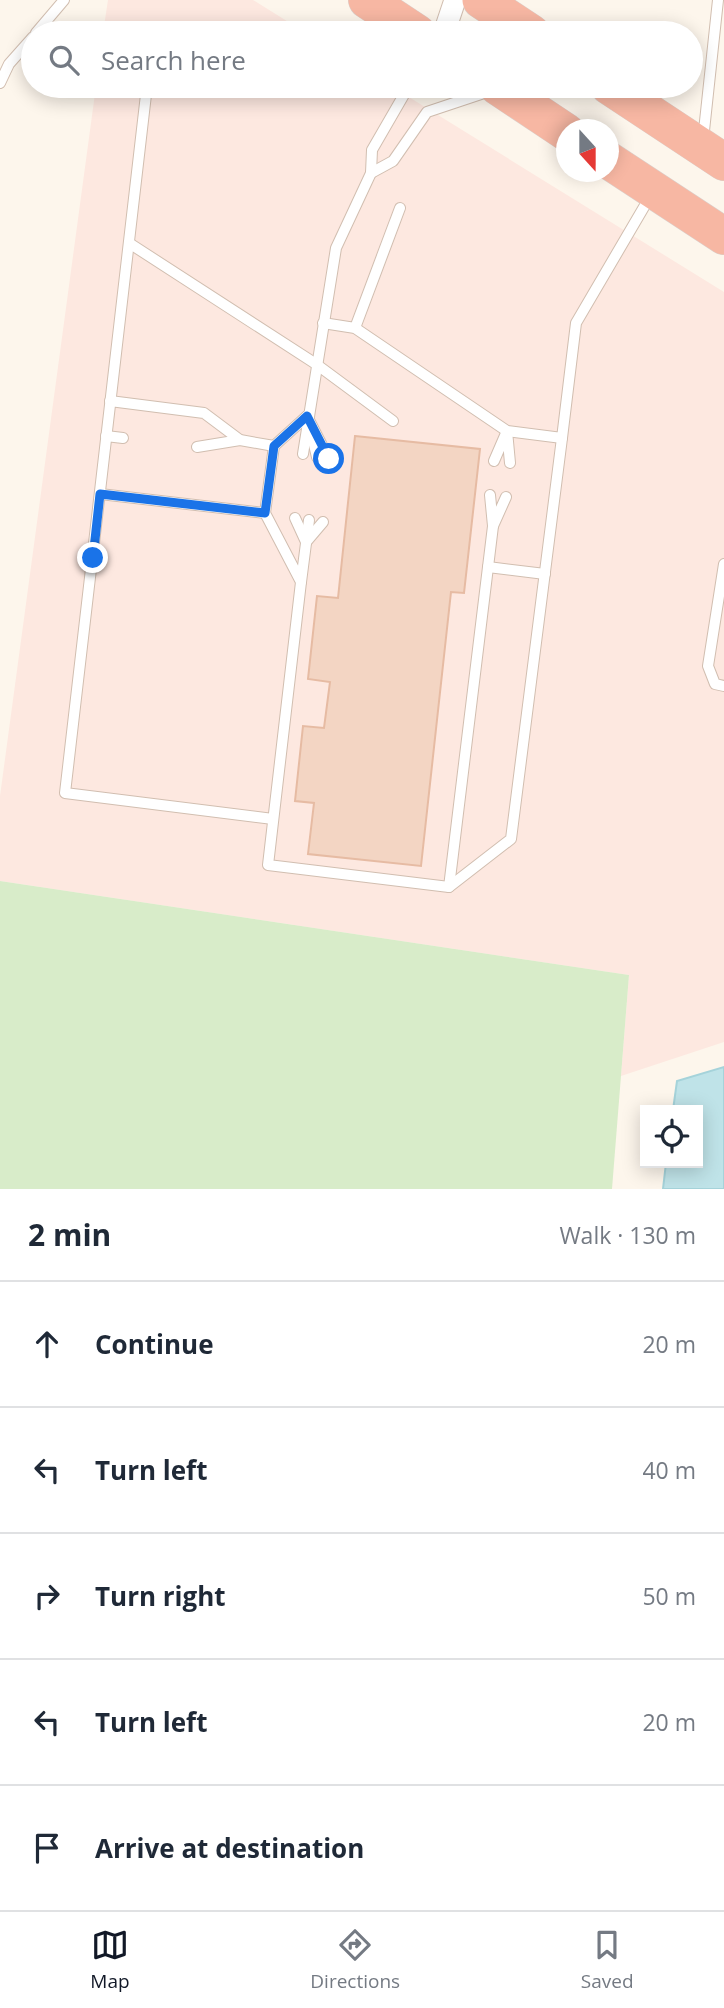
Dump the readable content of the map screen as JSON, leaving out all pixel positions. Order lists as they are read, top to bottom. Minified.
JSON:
{"north":"bottom","page":{"search":"Search here","heading":["2 min","Walk · 130 m"],"list":[["Continue","20 m"],["Turn left","40 m"],["Turn right","50 m"],["Turn left","20 m"],"Arrive at destination"],"nav":["Map","Directions","Saved"]}}
